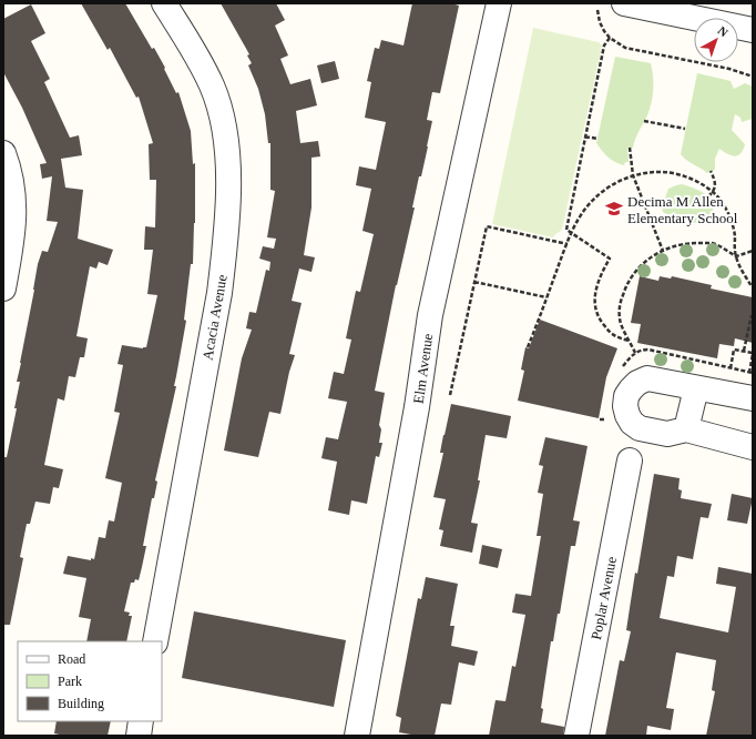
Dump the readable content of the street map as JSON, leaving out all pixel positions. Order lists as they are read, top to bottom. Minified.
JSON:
{"streets":{"street":["Acacia Avenue","Elm Avenue","Poplar Avenue"]},"places":{"school or university":["Decima M Allen Elementary School"]},"legend":["Road","Park","Building"],"north":"top right"}
